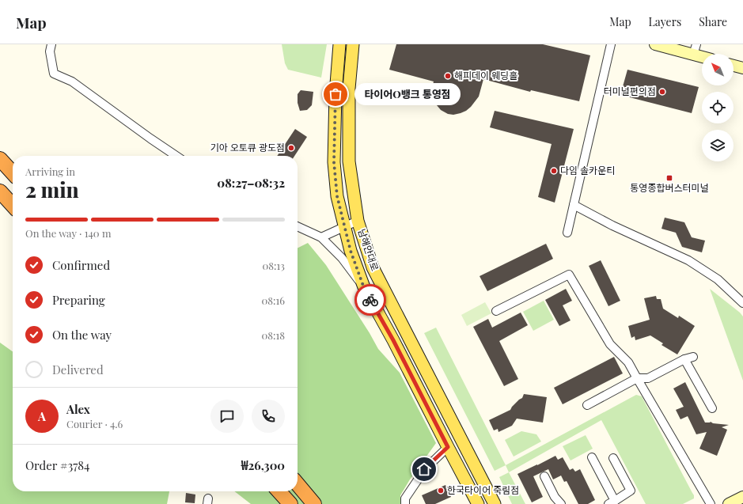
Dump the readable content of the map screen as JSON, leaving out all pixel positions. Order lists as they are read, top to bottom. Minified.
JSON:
{"streets":{"main road":["남해안대로"]},"places":{"other":["해피데이 웨딩홀","터미널편의점","타이어O뱅크 통영점","기아 오토큐 광도점","다임 솔카운티","한국타이어 죽림점"],"transit":["통영종합버스터미널"]},"north":"top left","page":{"header":"Map","nav":["Map","Layers","Share"],"bubble":"타이어O뱅크 통영점","heading":["2 min","Arriving in","08:27–08:32"],"panel":["Alex","Courier · 4.6","Order #3784","₩26,300"],"bar":"On the way · 140 m","list":[["Confirmed","08:13"],["Preparing","08:16"],["On the way","08:18"],"Delivered"],"round":"A"}}
